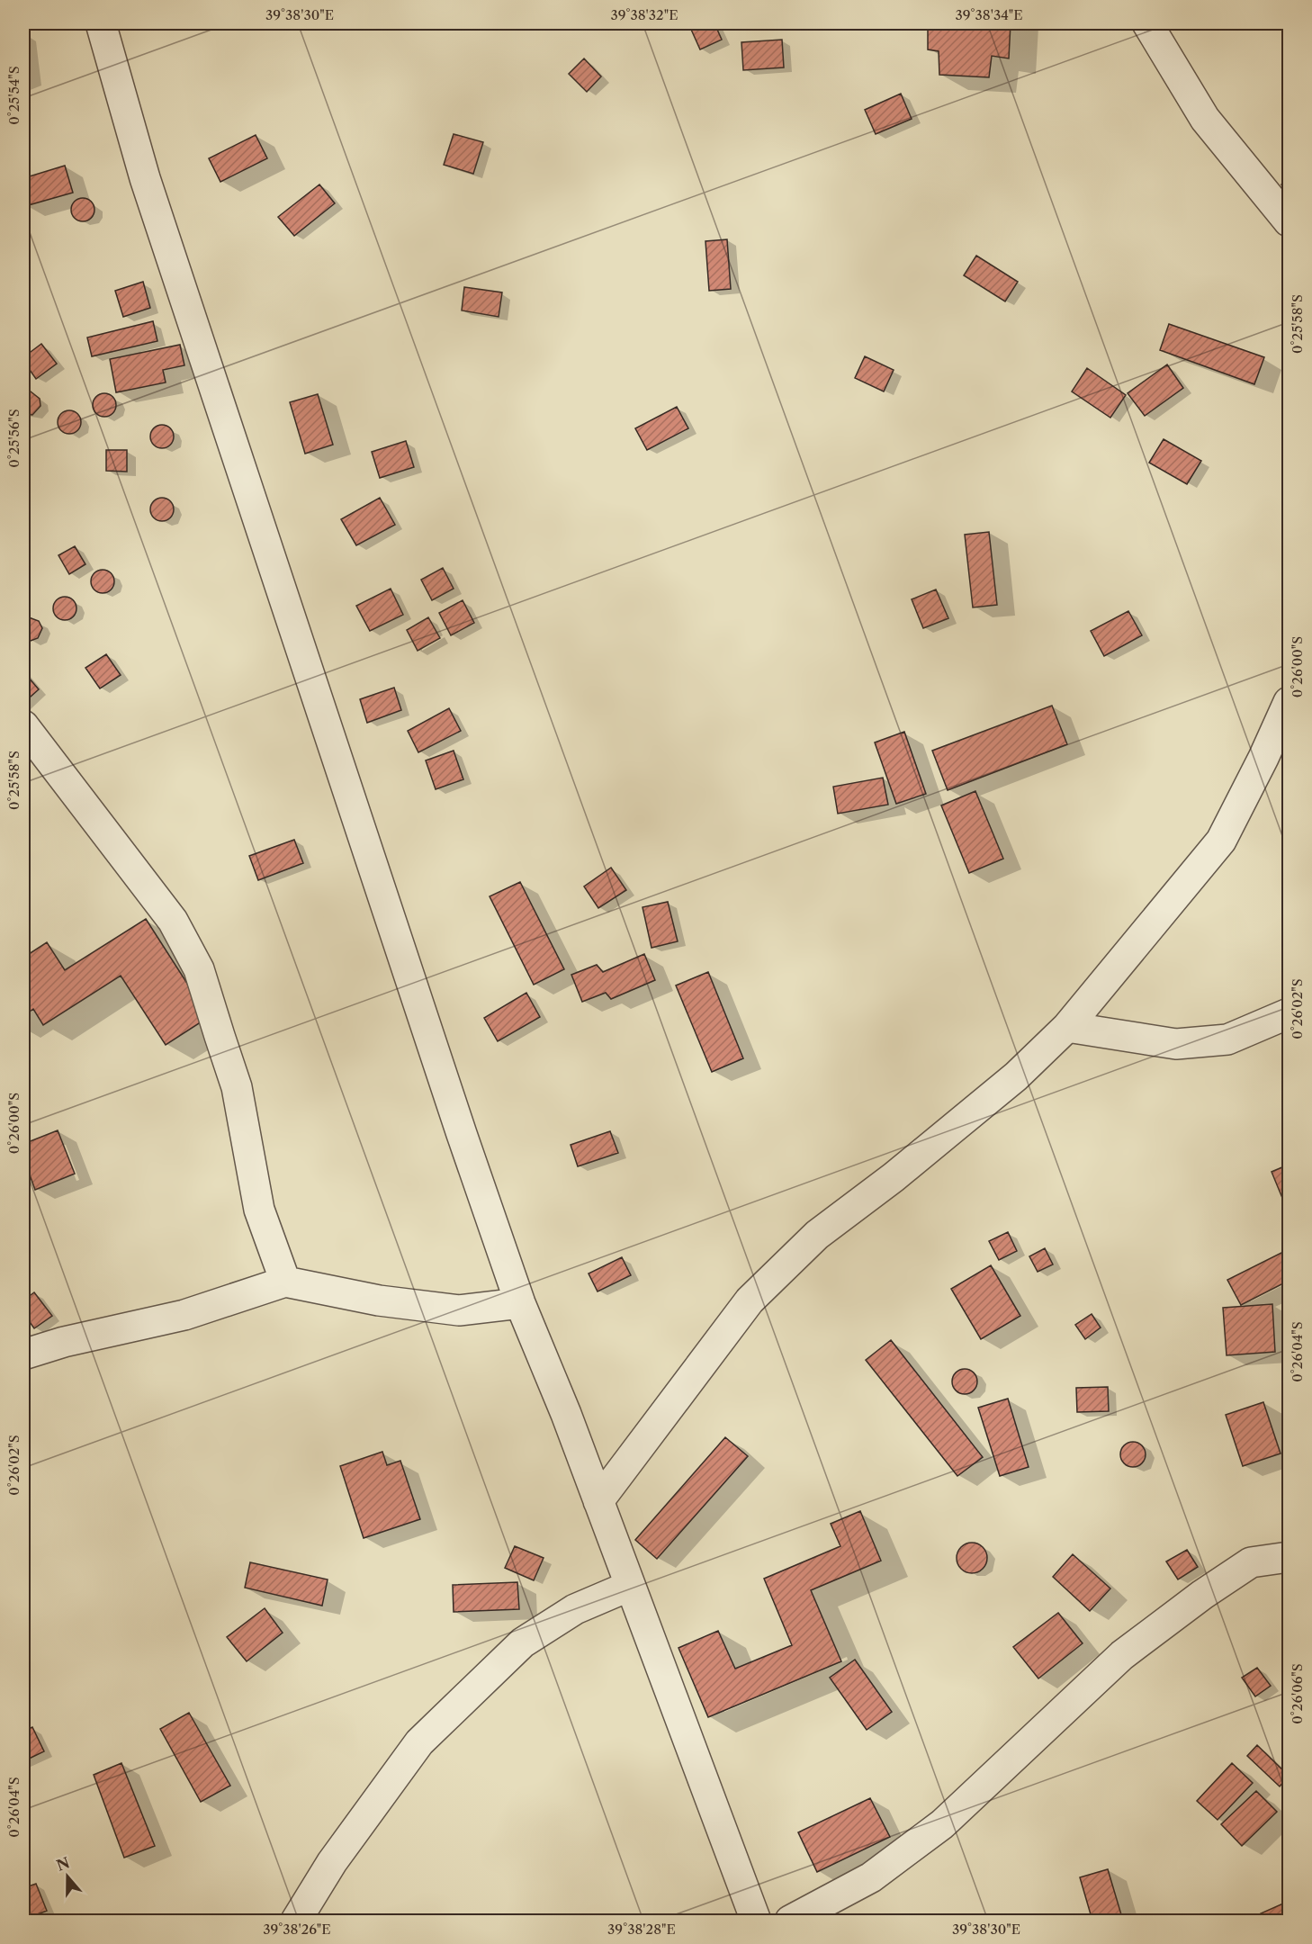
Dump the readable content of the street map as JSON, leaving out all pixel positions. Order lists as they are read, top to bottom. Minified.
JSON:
{"north":"top","coordinates":["39°38'30\"E","39°38'32\"E","39°38'34\"E","0°25'54\"S","0°25'58\"S","0°25'56\"S","0°26'00\"S","0°26'02\"S","0°26'04\"S","0°26'06\"S","39°38'26\"E","39°38'28\"E"]}
